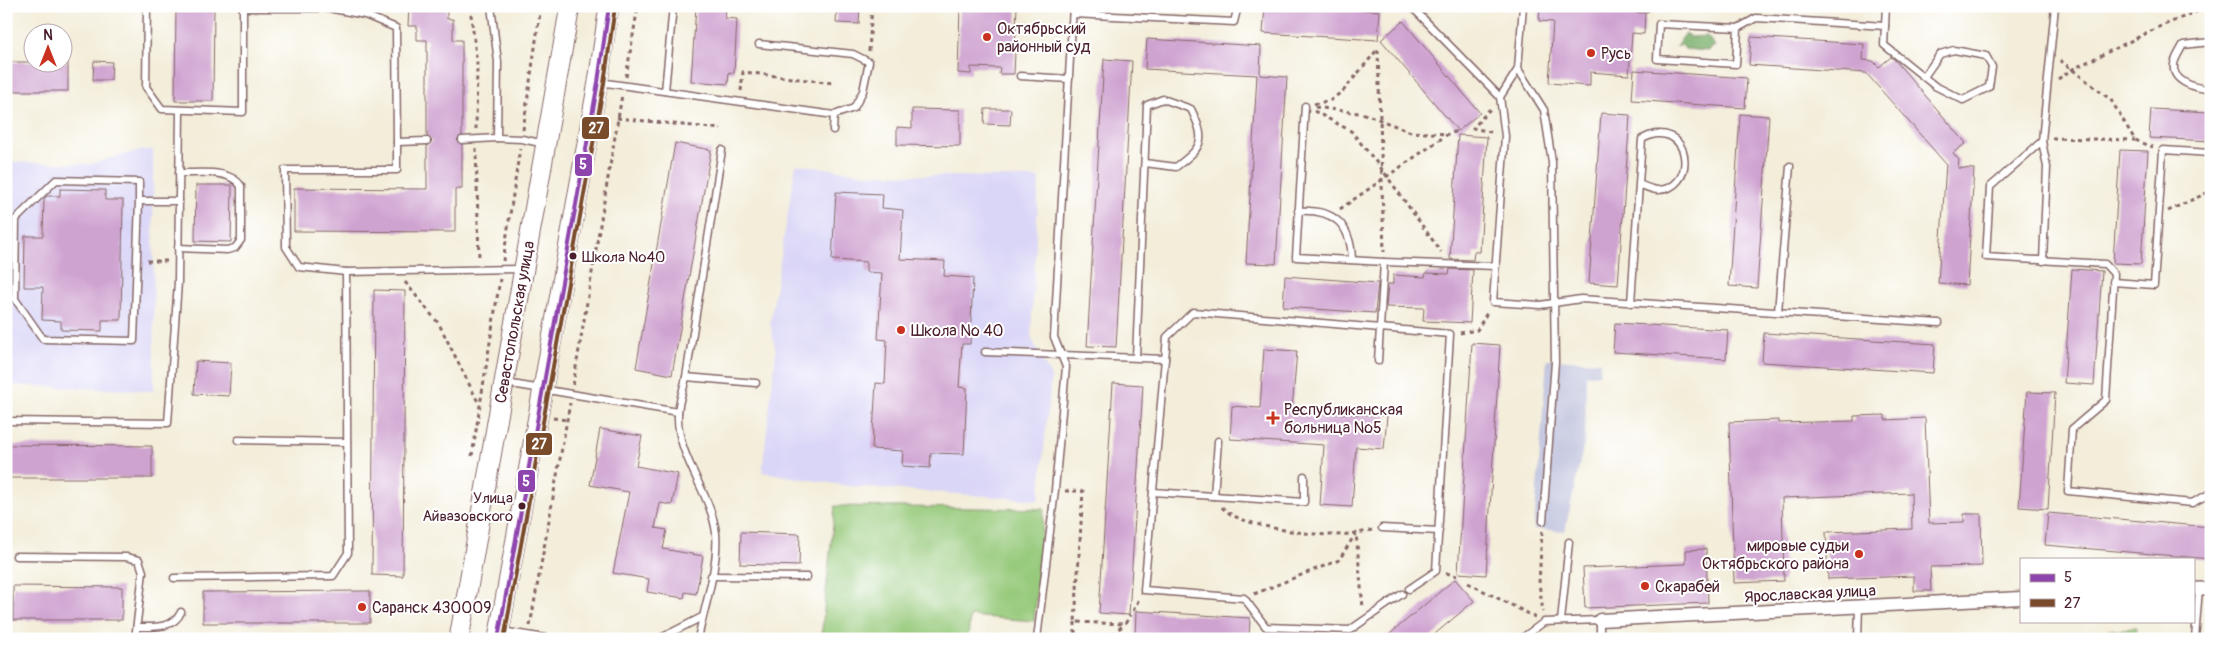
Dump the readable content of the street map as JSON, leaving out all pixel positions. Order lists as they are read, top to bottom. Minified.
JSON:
{"streets":{"main road":["Севастопольская улица"],"street":["Ярославская улица"]},"places":{"other":["Октябрьский районный суд","Русь","Школа №40","Школа № 40","Улица Айвазовского","мировые судьи Октябрьского района","Скарабей","Саранск 430009"],"health":["Республиканская больница №5"]},"lines":["transit line 5","transit line 27"],"legend":["5","27"],"north":"top"}
